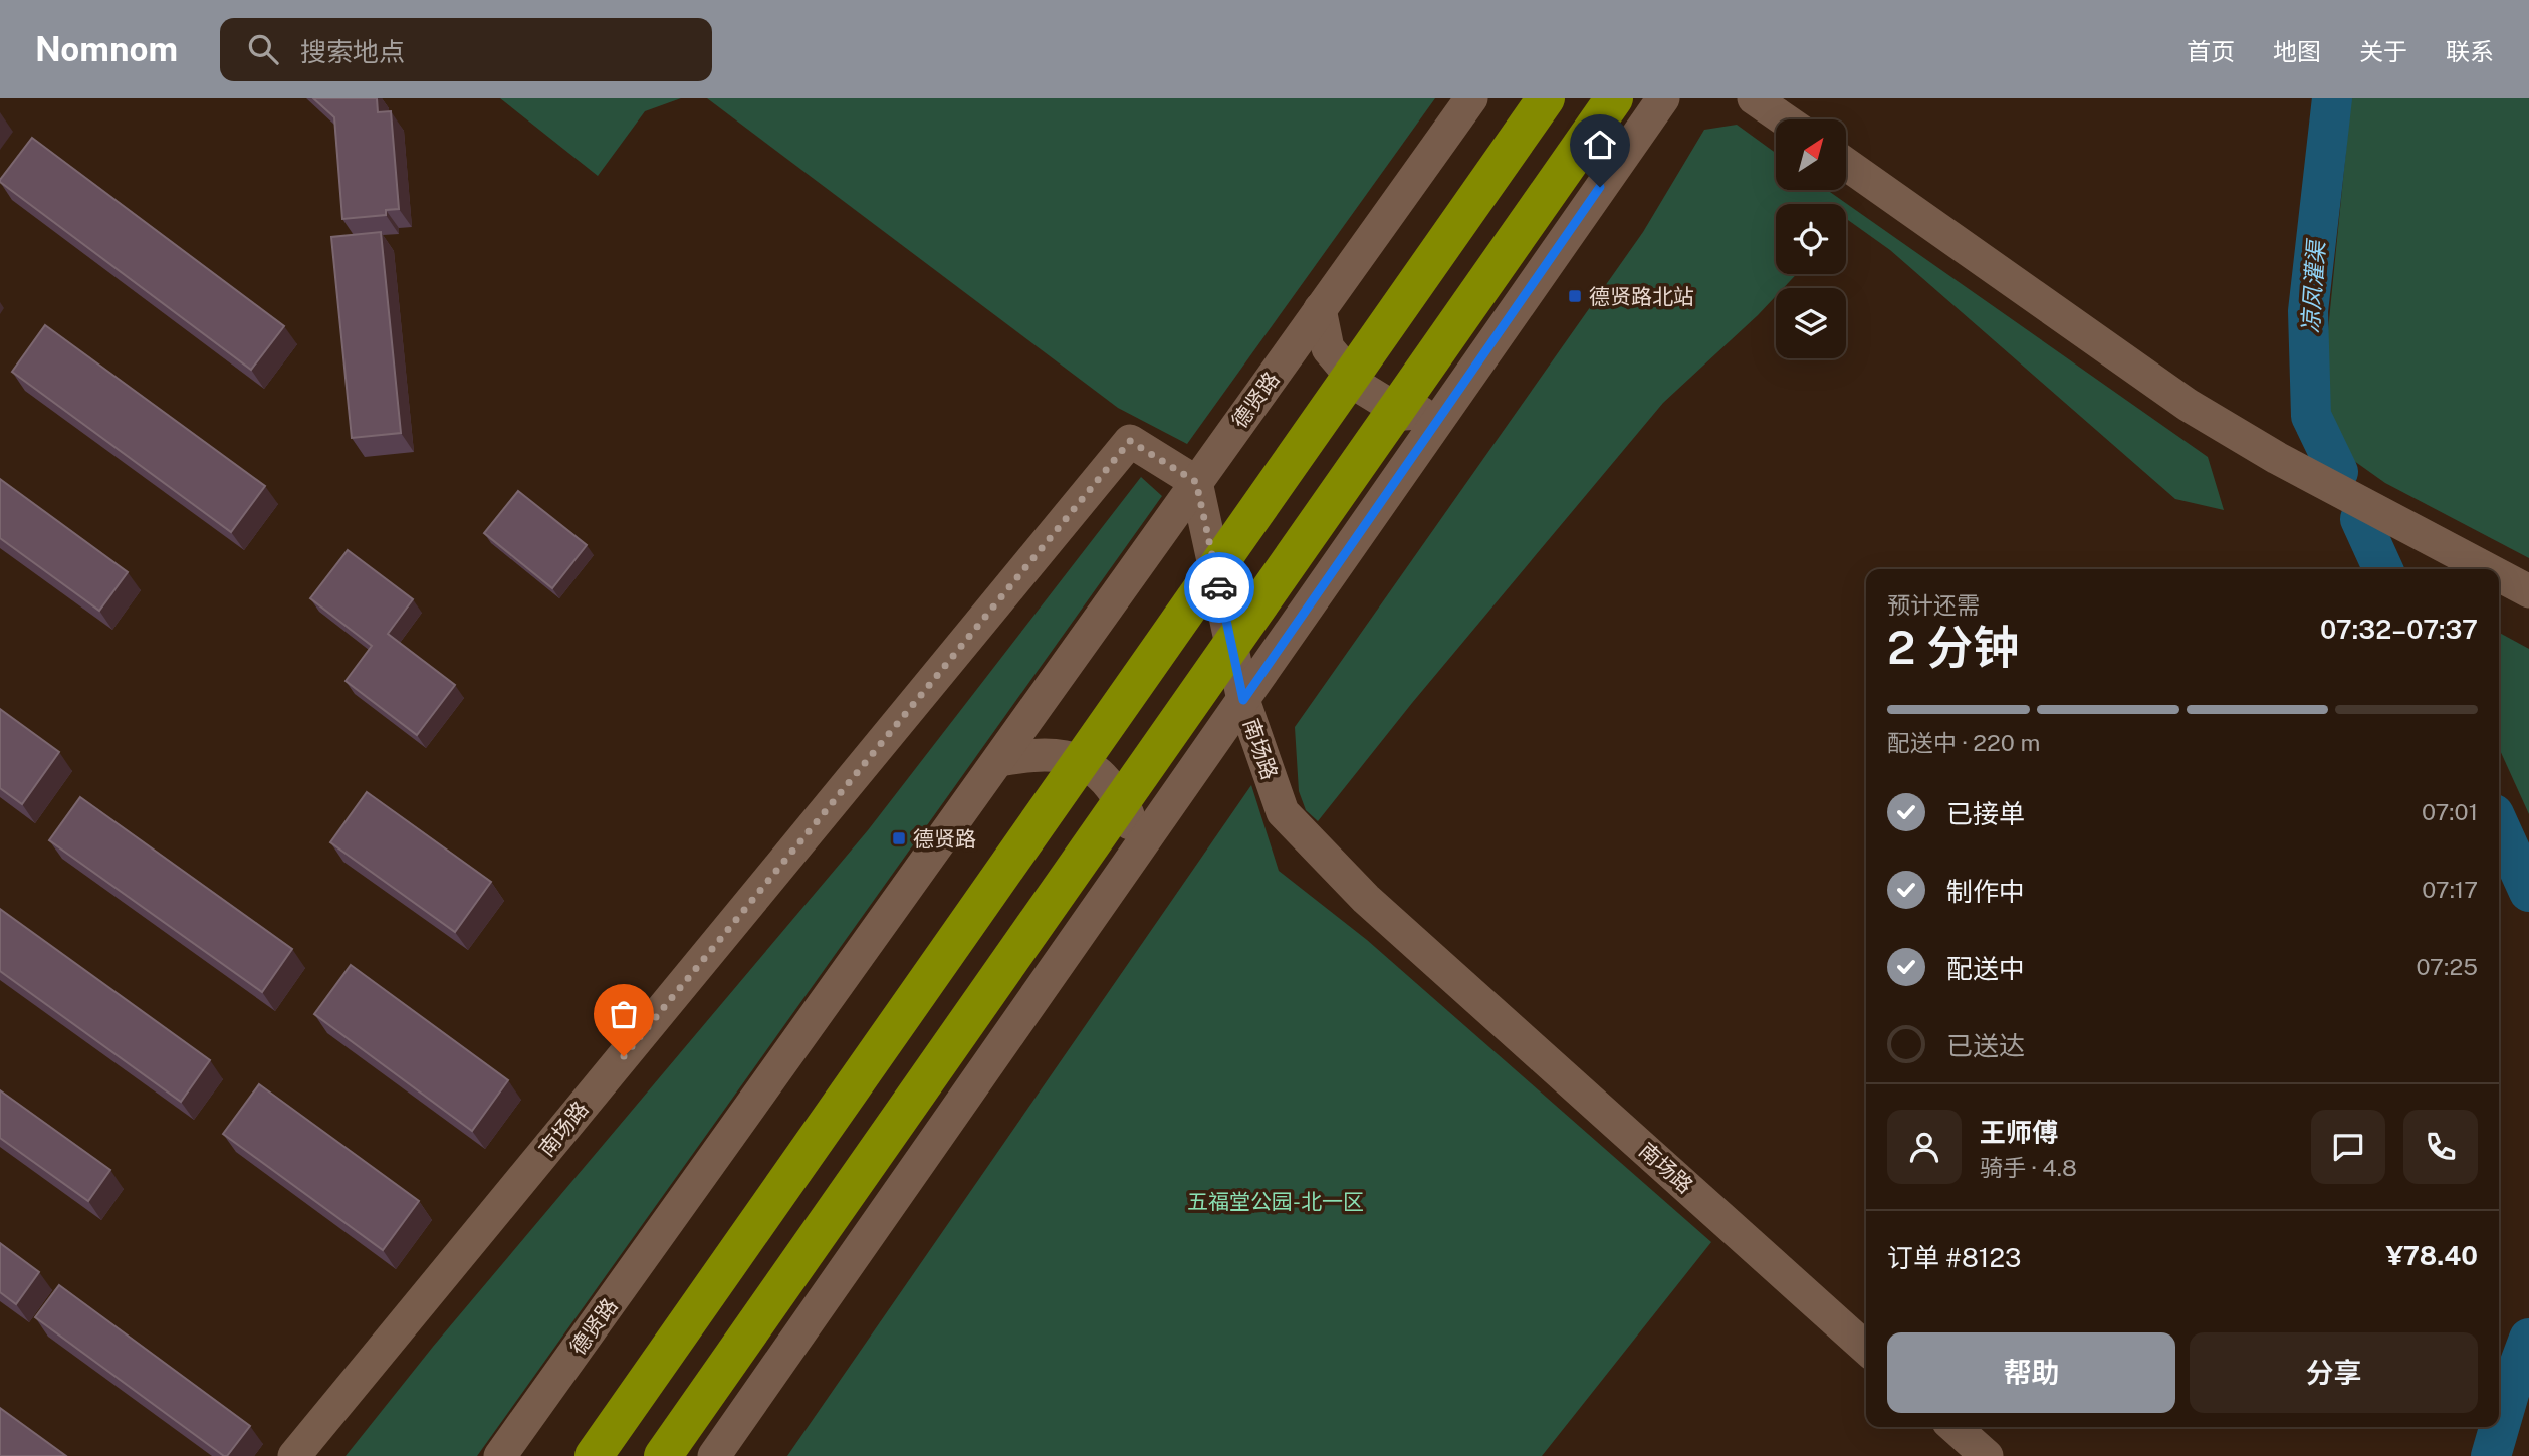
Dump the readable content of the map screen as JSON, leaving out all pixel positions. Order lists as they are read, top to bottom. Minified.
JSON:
{"streets":{"street":["德贤路","南场路"]},"crossings":[["德贤路","南场路"]],"water":["凉凤灌渠"],"parks":["五福堂公园-北一区"],"places":{"transit":["德贤路北站","德贤路"]},"north":"top right","page":{"header":"Nomnom","search":"搜索地点","nav":["首页","地图","关于","联系"],"heading":["2 分钟","预计还需","07:32–07:37"],"panel":["王师傅","骑手 · 4.8","订单 #8123","¥78.40"],"bar":"配送中 · 220 m","list":[["已接单","07:01"],["制作中","07:17"],["配送中","07:25"],"已送达"],"buttons":["帮助","分享"]}}
